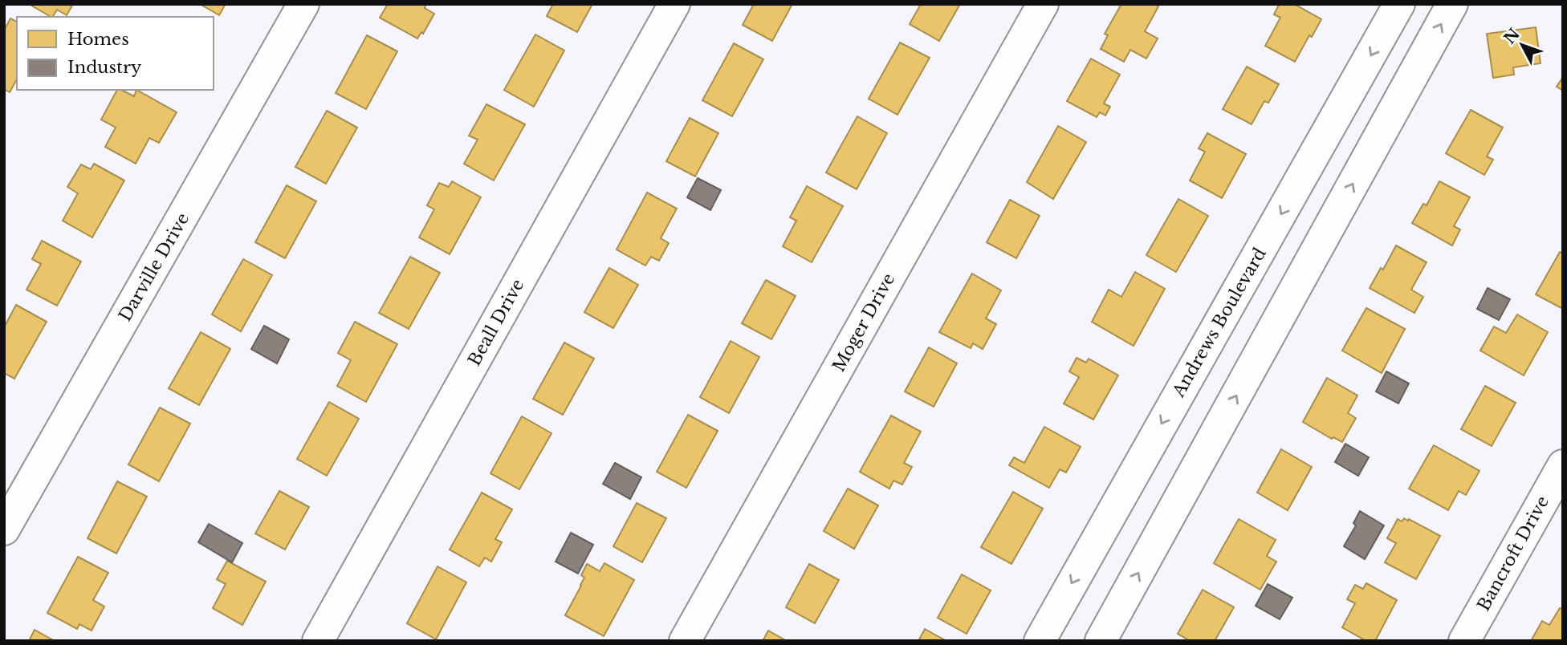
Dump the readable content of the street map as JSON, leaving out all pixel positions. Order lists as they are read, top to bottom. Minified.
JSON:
{"streets":{"street":["Darville Drive","Beall Drive","Moger Drive","Andrews Boulevard","Bancroft Drive"]},"legend":["Homes","Industry"],"north":"top left"}
